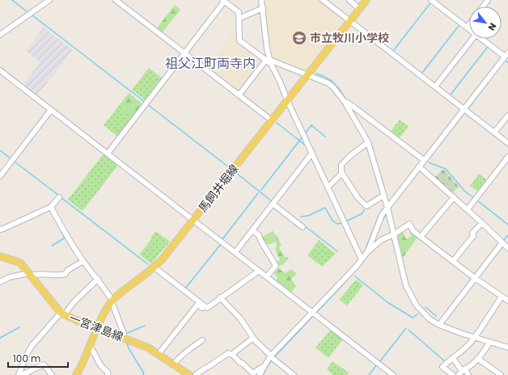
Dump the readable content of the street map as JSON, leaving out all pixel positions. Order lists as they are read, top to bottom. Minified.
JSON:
{"streets":{"main road":["馬飼井堀線","一宮津島線"]},"crossings":[["馬飼井堀線","一宮津島線"]],"districts":["祖父江町両寺内"],"places":{"school or university":["市立牧川小学校"]},"scale_bar":"100 m","north":"bottom right"}
